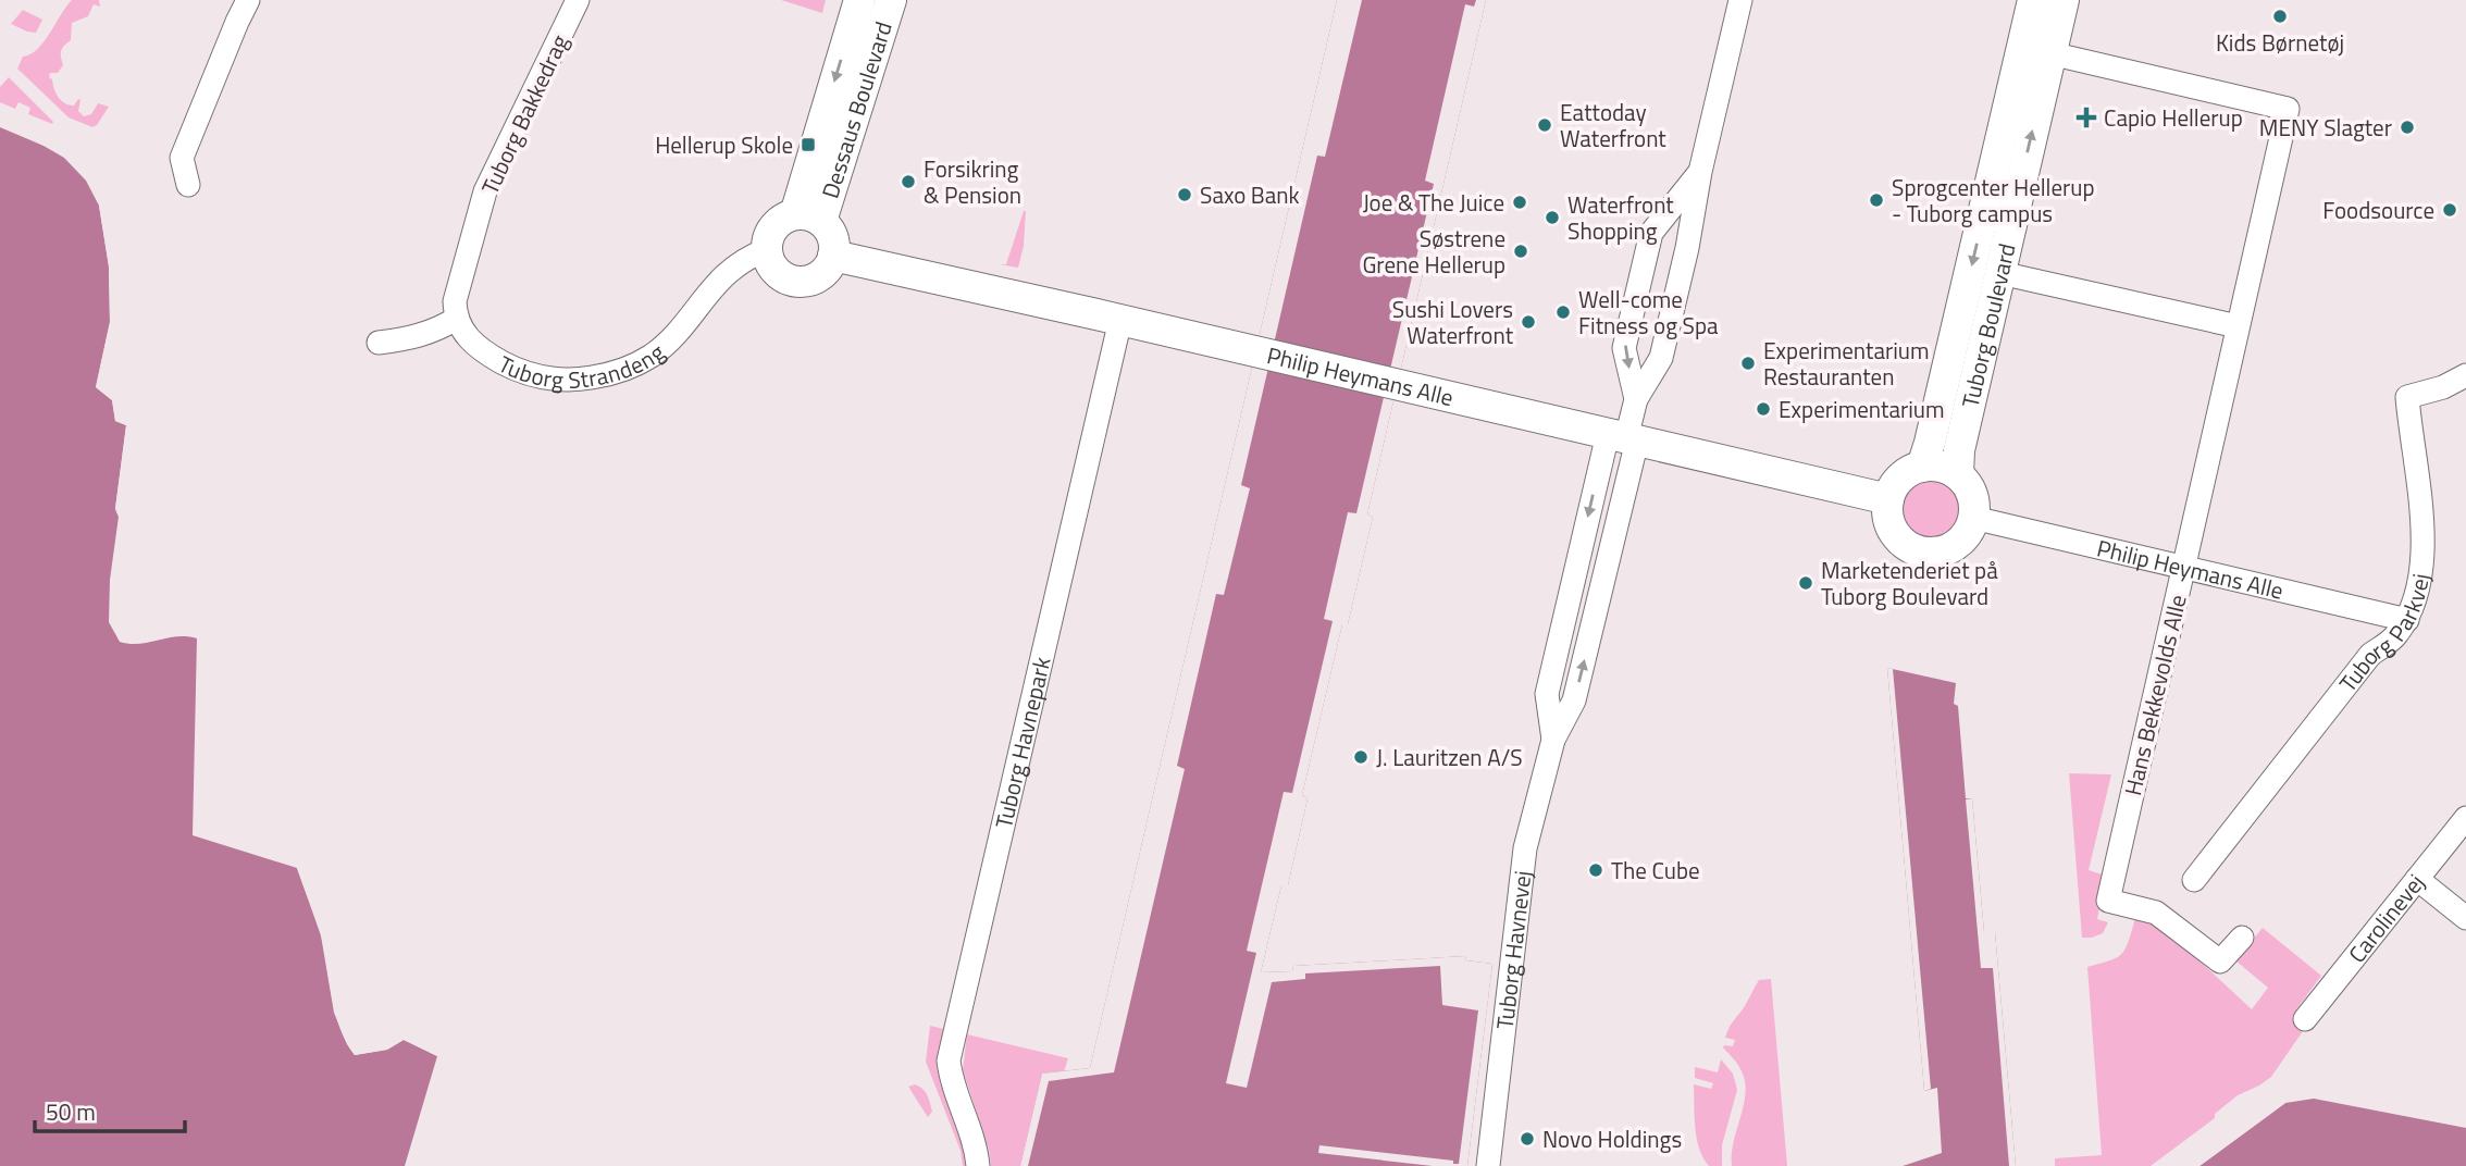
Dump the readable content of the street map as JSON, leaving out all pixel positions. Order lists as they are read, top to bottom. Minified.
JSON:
{"streets":{"street":["Dessaus Boulevard","Tuborg Bakkedrag","Tuborg Boulevard","Tuborg Strandeng","Philip Heymans Alle","Tuborg Parkvej","Hans Bekkevolds Alle","Tuborg Havnepark","Carolinevej","Tuborg Havnevej"]},"crossings":[["Dessaus Boulevard","Tuborg Strandeng"],["Dessaus Boulevard","Philip Heymans Alle"],["Tuborg Bakkedrag","Tuborg Strandeng"],["Tuborg Boulevard","Philip Heymans Alle"],["Tuborg Boulevard","Hans Bekkevolds Alle"],["Tuborg Strandeng","Philip Heymans Alle"],["Philip Heymans Alle","Tuborg Parkvej"],["Philip Heymans Alle","Hans Bekkevolds Alle"],["Philip Heymans Alle","Tuborg Havnepark"],["Philip Heymans Alle","Tuborg Havnevej"]],"places":{"other":["Kids Børnetøj","Eattoday Waterfront","MENY Slagter","Forsikring & Pension","Saxo Bank","Sprogcenter Hellerup - Tuborg campus","Joe & The Juice","Foodsource","Waterfront Shopping","Søstrene Grene Hellerup","Well-come Fitness og Spa","Sushi Lovers Waterfront","Experimentarium Restauranten","Experimentarium","Marketenderiet på Tuborg Boulevard","J. Lauritzen A/S","The Cube","Novo Holdings"],"health":["Capio Hellerup"],"transit":["Hellerup Skole"]},"scale_bar":"50 m"}
